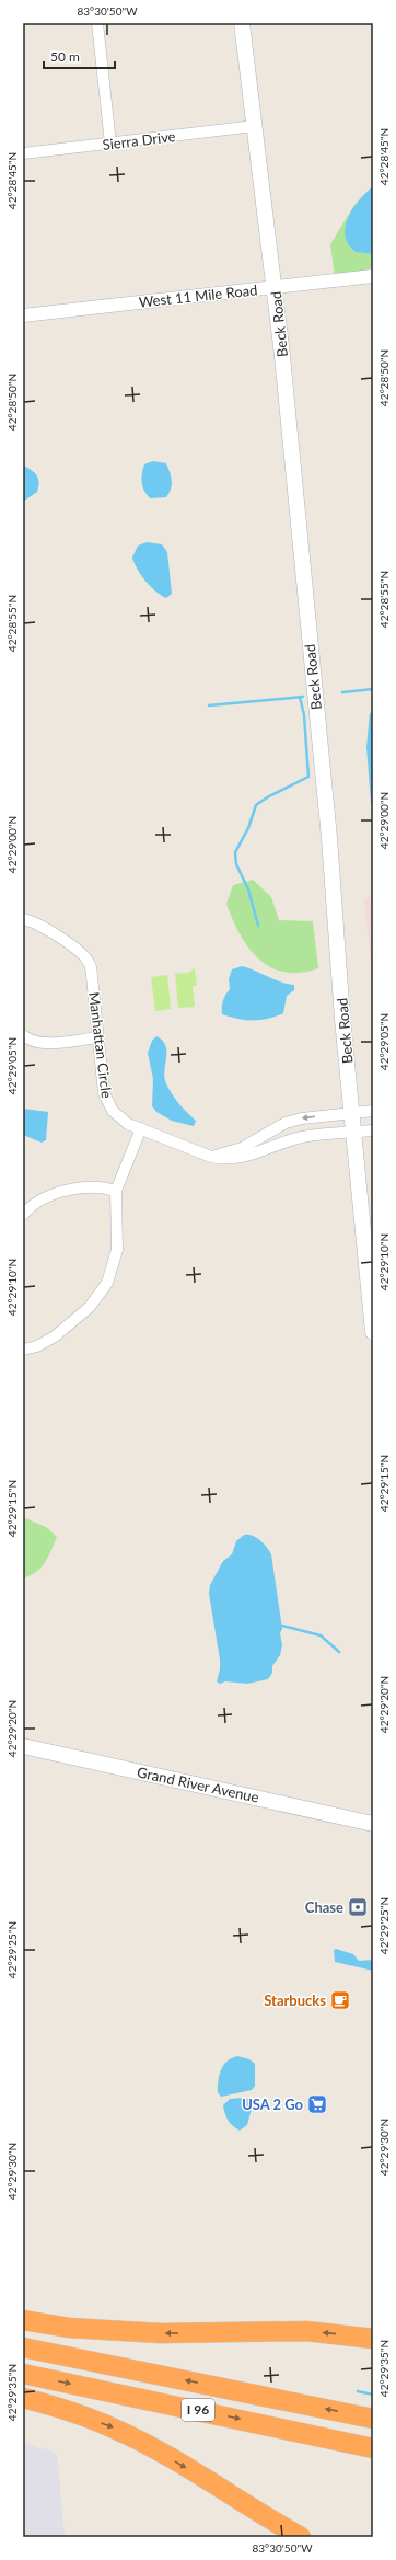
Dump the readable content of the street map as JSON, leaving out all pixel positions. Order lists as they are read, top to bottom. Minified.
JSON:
{"streets":{"highway":["I 96"],"main road":["Beck Road","Grand River Avenue"],"street":["Sierra Drive","West 11 Mile Road","Manhattan Circle"]},"crossings":[["Sierra Drive","Beck Road"],["West 11 Mile Road","Beck Road"],["Beck Road","Manhattan Circle"]],"places":{"bank":["Chase"],"cafe":["Starbucks"],"supermarket":["USA 2 Go"]},"scale_bar":"50 m","coordinates":["83°30'50\"W","42°28'45\"N","42°28'50\"N","42°28'55\"N","42°29'00\"N","42°29'05\"N","42°29'10\"N","42°29'15\"N","42°29'20\"N","42°29'25\"N","42°29'30\"N","42°29'35\"N"]}
